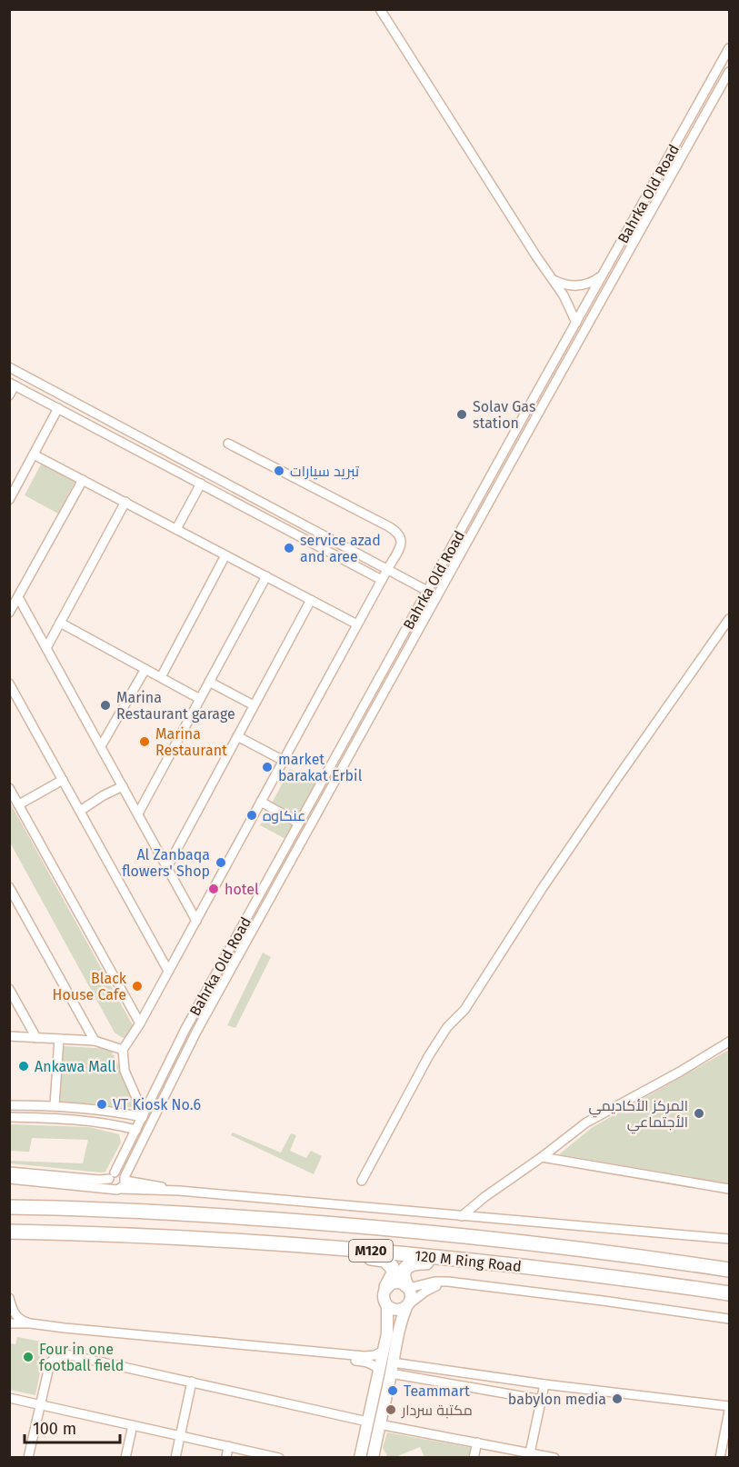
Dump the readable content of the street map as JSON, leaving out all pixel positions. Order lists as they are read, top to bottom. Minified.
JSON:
{"streets":{"highway":["M120","120 M Ring Road"],"street":["Bahrka Old Road"]},"places":["Solav Gas station","تبريد سيارات","service azad and aree","Marina Restaurant garage","Marina Restaurant","market barakat Erbil","عنكاوه","Al Zanbaqa flowers' Shop","hotel","Black House Cafe","Ankawa Mall","VT Kiosk No.6","المركز الأكاديمي الأجتماعي","Four in one football field","Teammart","babylon media","مكتبة سردار"],"scale_bar":"100 m"}
